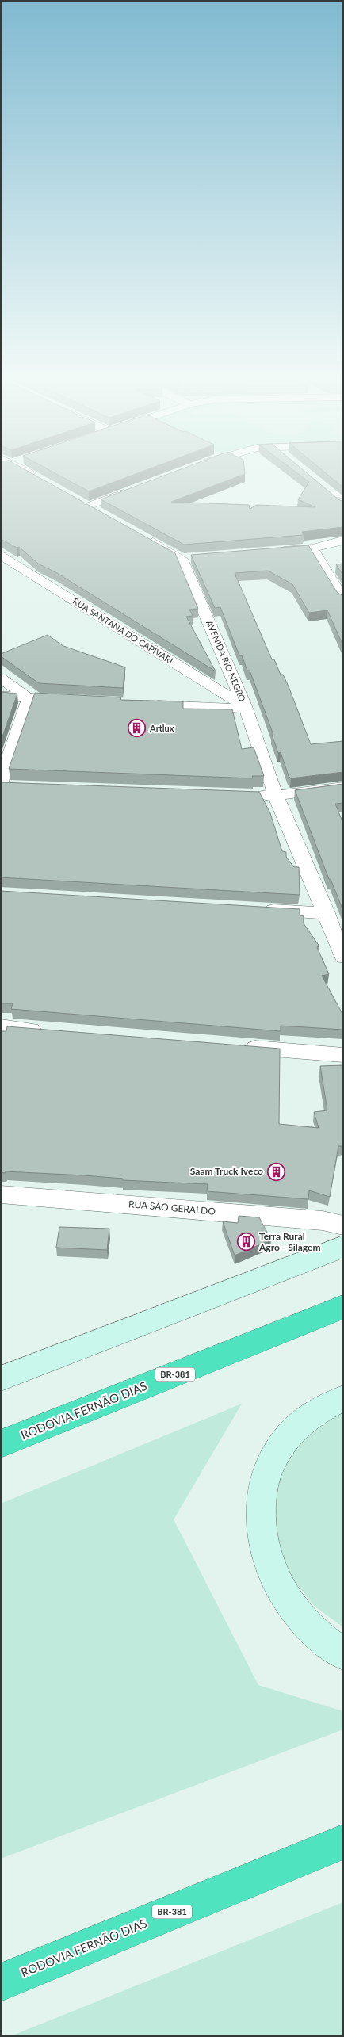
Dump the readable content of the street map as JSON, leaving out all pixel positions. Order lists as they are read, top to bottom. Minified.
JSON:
{"streets":{"highway":["BR-381","RODOVIA FERNÃO DIAS"],"street":["RUA SANTANA DO CAPIVARI","AVENIDA RIO NEGRO","RUA SÃO GERALDO"]},"crossings":[["RUA SANTANA DO CAPIVARI","AVENIDA RIO NEGRO"]],"places":{"building":["Artlux","Saam Truck Iveco","Terra Rural Agro - Silagem"]}}
